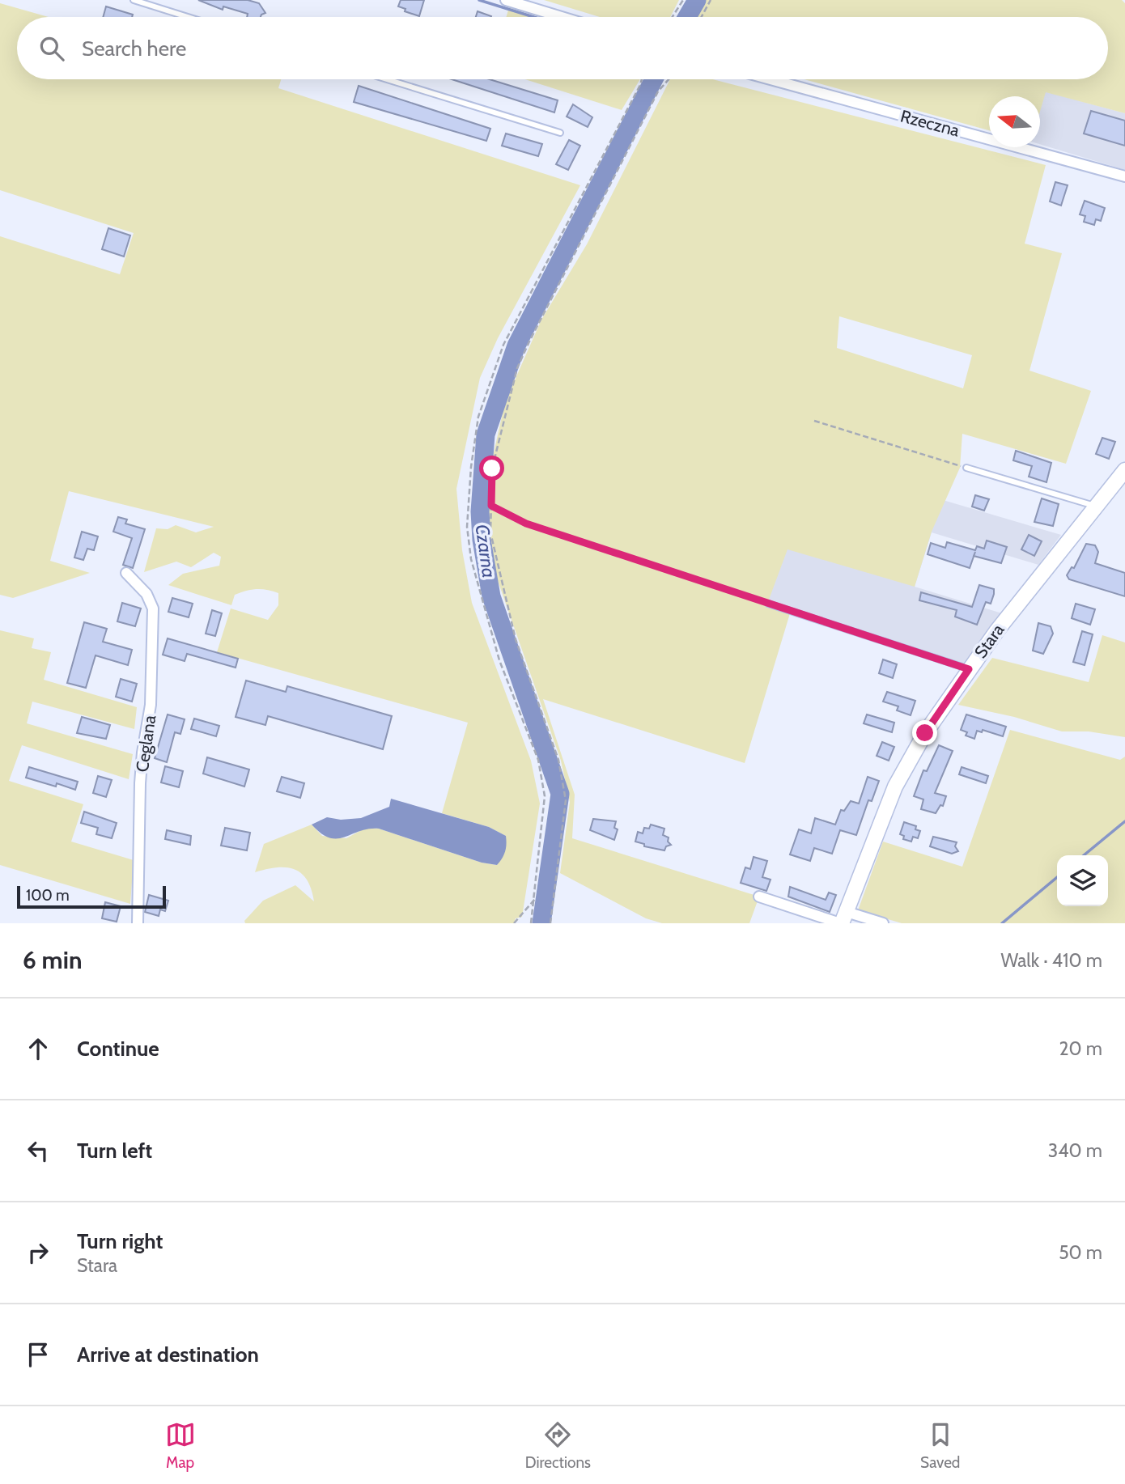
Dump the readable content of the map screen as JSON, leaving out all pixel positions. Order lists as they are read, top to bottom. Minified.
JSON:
{"streets":{"street":["Rzeczna","Stara","Ceglana"]},"water":["Czarna"],"scale_bar":"100 m","north":"left","page":{"search":"Search here","scale":"100 m","heading":["6 min","Walk · 410 m"],"list":[["Continue","20 m"],["Turn left","340 m"],["Turn right","Stara","50 m"],"Arrive at destination"],"nav":["Map","Directions","Saved"]}}
